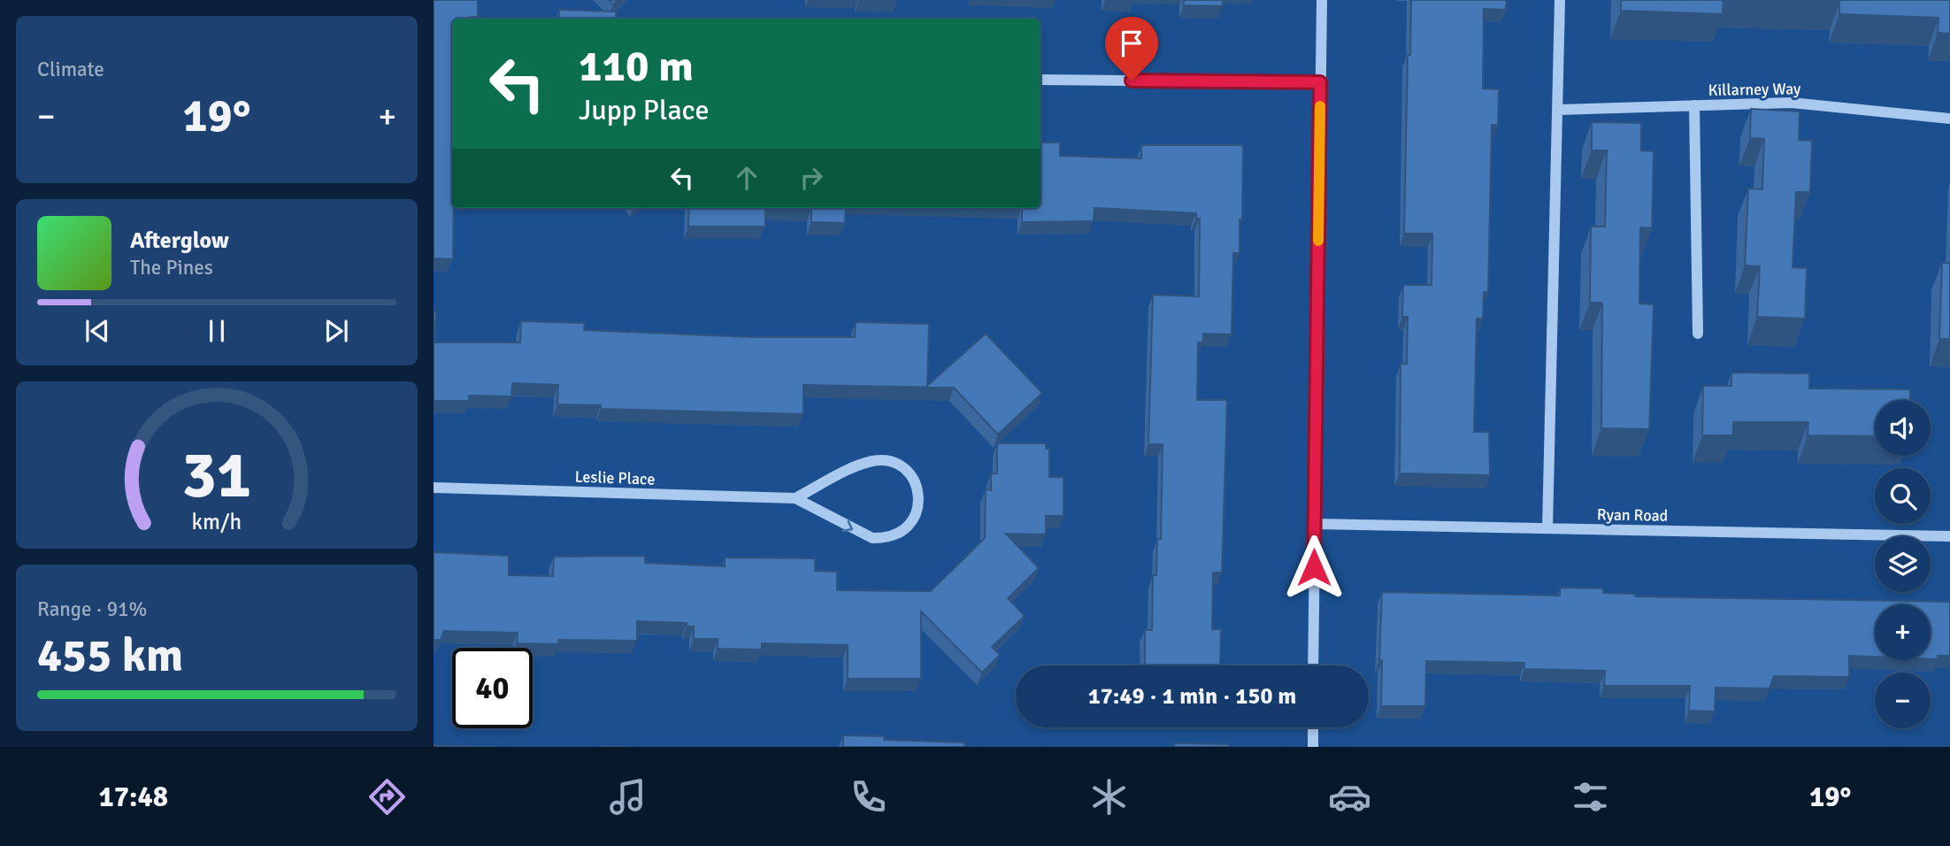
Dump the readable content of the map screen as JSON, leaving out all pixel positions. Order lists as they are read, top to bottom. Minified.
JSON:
{"streets":{"street":["Killarney Way","Leslie Place","Ryan Road"]},"page":{"tile":["Climate",["Range · 91%","455 km"]],"turn":["110 m","Jupp Place"],"heat":["−","19°","+"],"song":["Afterglow","The Pines"],"map_buttons":["+","−"],"limit":"40","trip":"17:49 · 1 min · 150 m","tabs":["17:48","19°"],"gauge":["31","km/h"]}}
